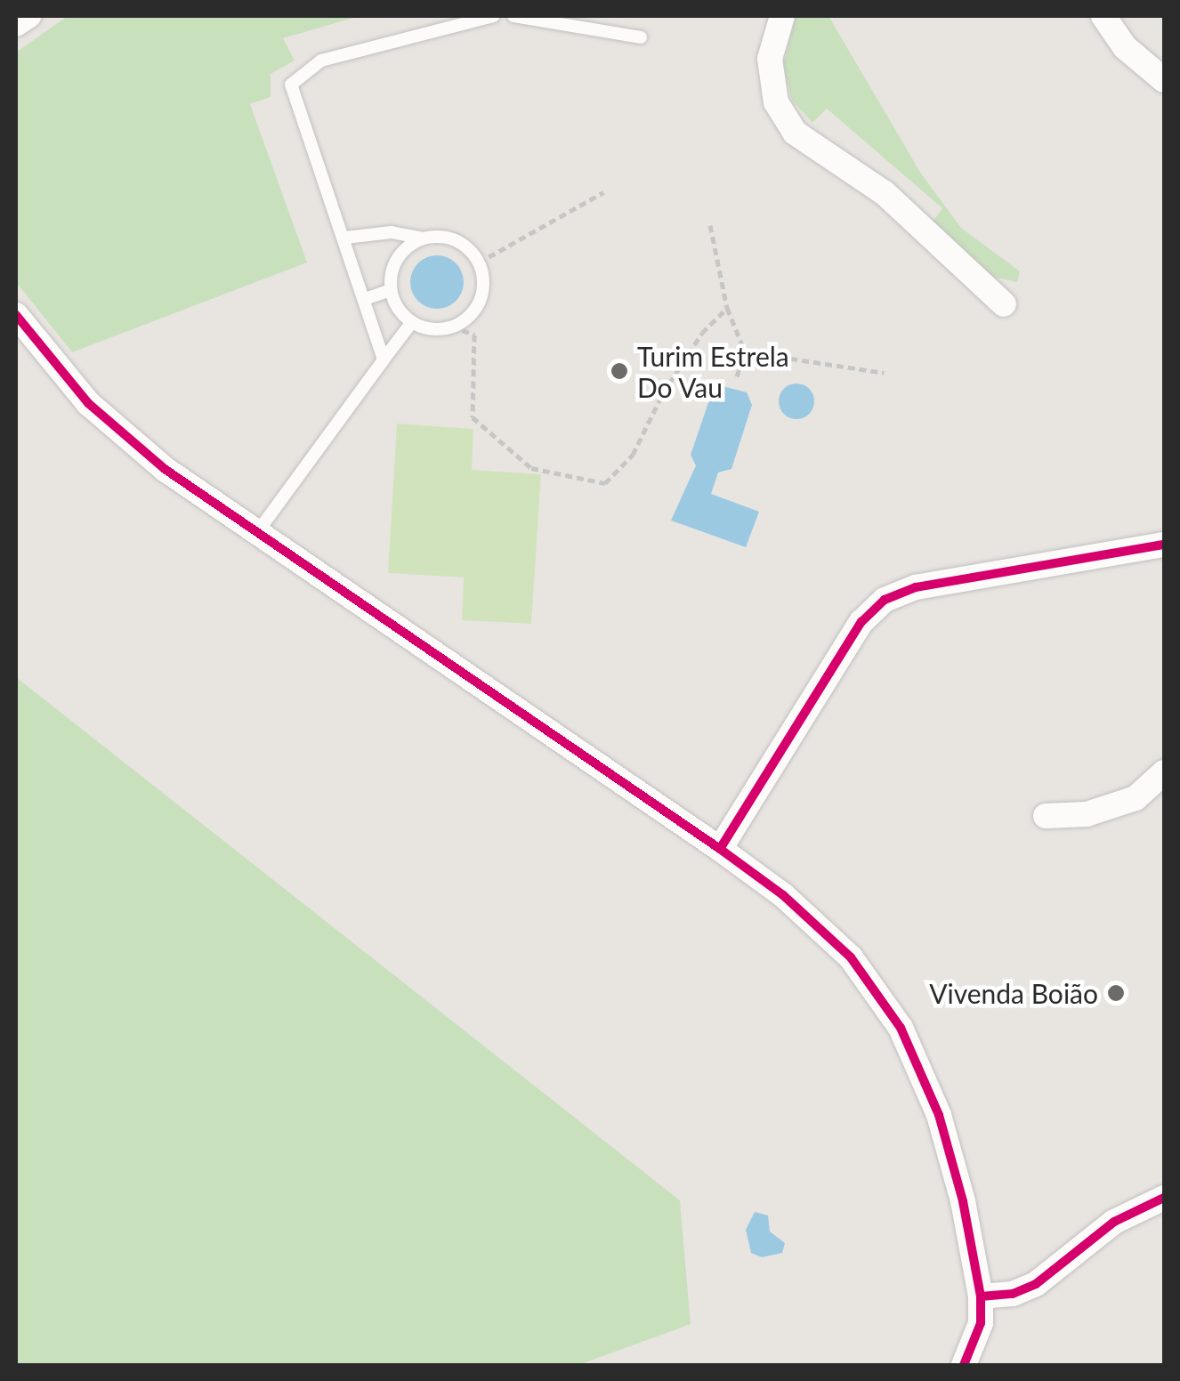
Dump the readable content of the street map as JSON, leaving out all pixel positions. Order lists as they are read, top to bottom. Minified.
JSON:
{"places":["Turim Estrela Do Vau","Vivenda Boião"]}
